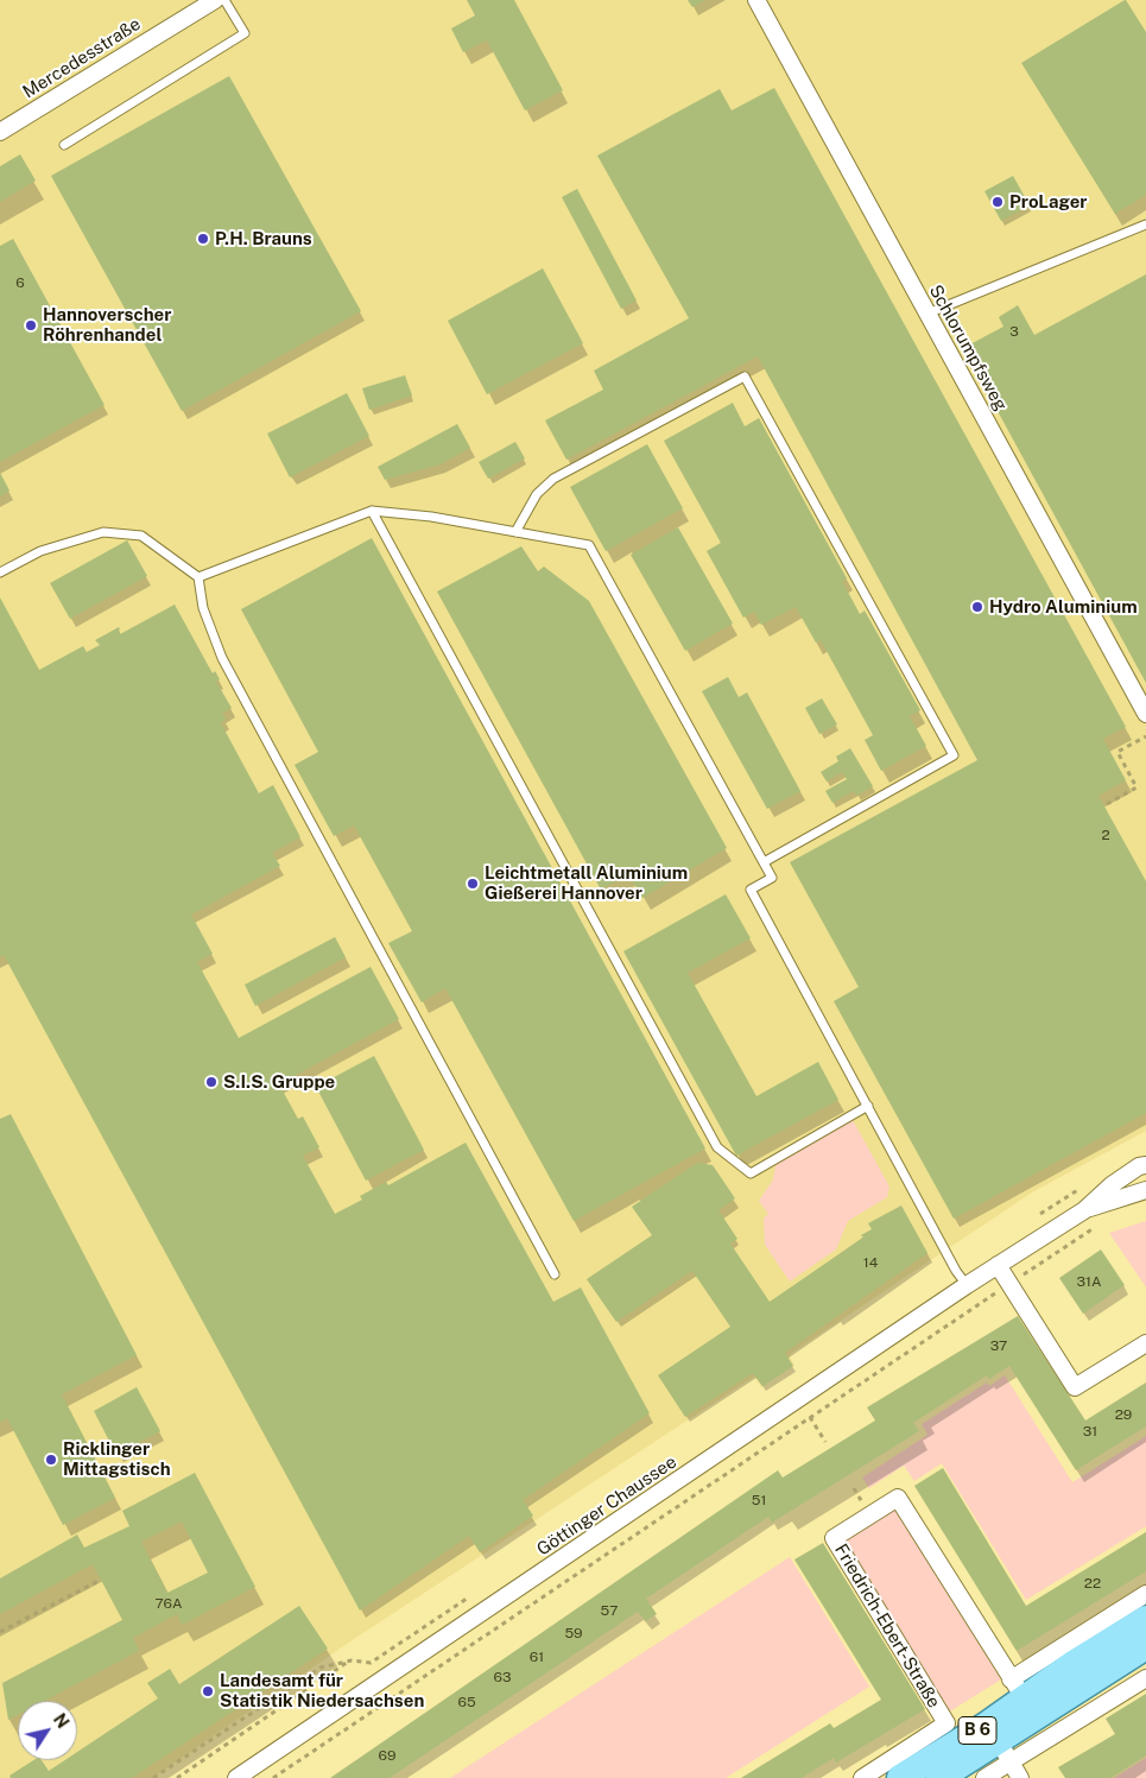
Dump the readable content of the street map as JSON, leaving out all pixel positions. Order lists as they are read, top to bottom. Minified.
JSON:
{"streets":{"main road":["B 6"],"street":["Mercedesstraße","Schlorumpfsweg","Göttinger Chaussee","Friedrich-Ebert-Straße"]},"crossings":[["Friedrich-Ebert-Straße","B 6"]],"places":["ProLager","P.H. Brauns","Hannoverscher Röhrenhandel","Hydro Aluminium","Leichtmetall Aluminium Gießerei Hannover","S.I.S. Gruppe","Ricklinger Mittagstisch","Landesamt für Statistik Niedersachsen"],"house_numbers":["6","3","2","14","31A","37","29","31","51","22","76A","57","59","61","63","65","69"],"north":"top right"}
